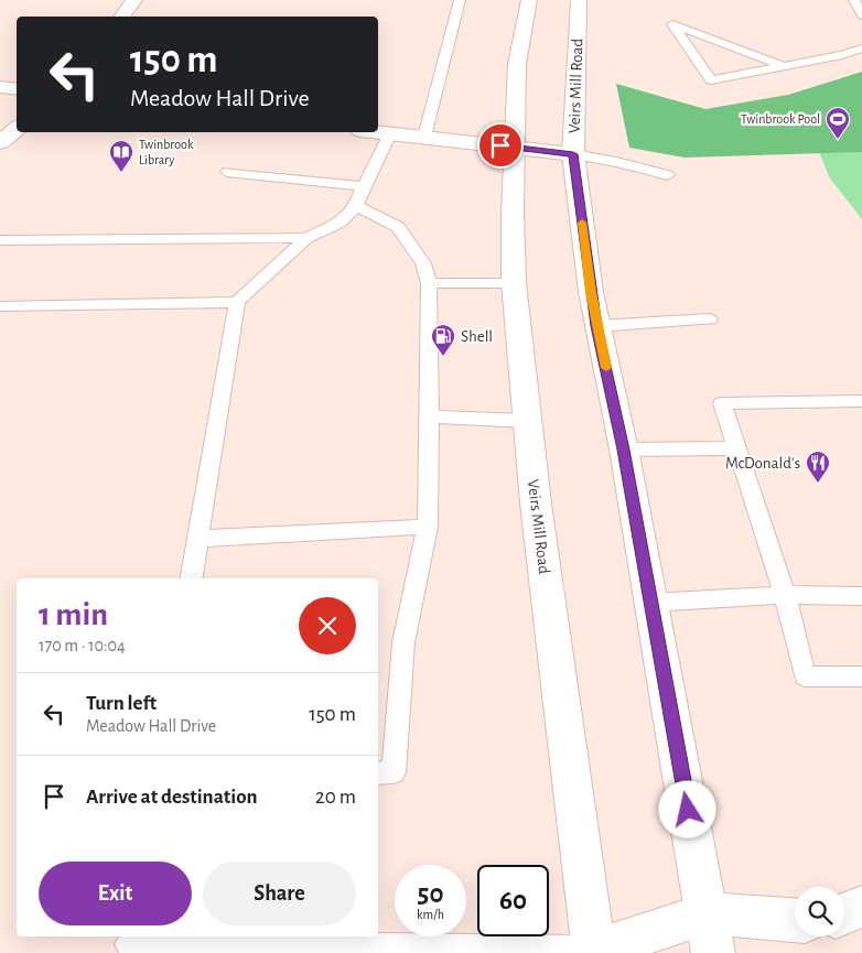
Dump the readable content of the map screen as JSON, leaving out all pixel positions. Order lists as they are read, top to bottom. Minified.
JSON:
{"streets":{"main road":["Veirs Mill Road"]},"places":{"sports":["Twinbrook Pool"],"library":["Twinbrook Library"],"fuel station":["Shell"],"restaurant":["McDonald's"]},"page":{"turn":["150 m","Meadow Hall Drive"],"heading":["1 min","170 m · 10:04"],"list":[{"name":"Turn left","note":"Meadow Hall Drive","value":"150 m"},{"name":"Arrive at destination","value":"20 m"}],"buttons":["Exit","Share"],"speed":"50 km/h","limit":"60"}}
